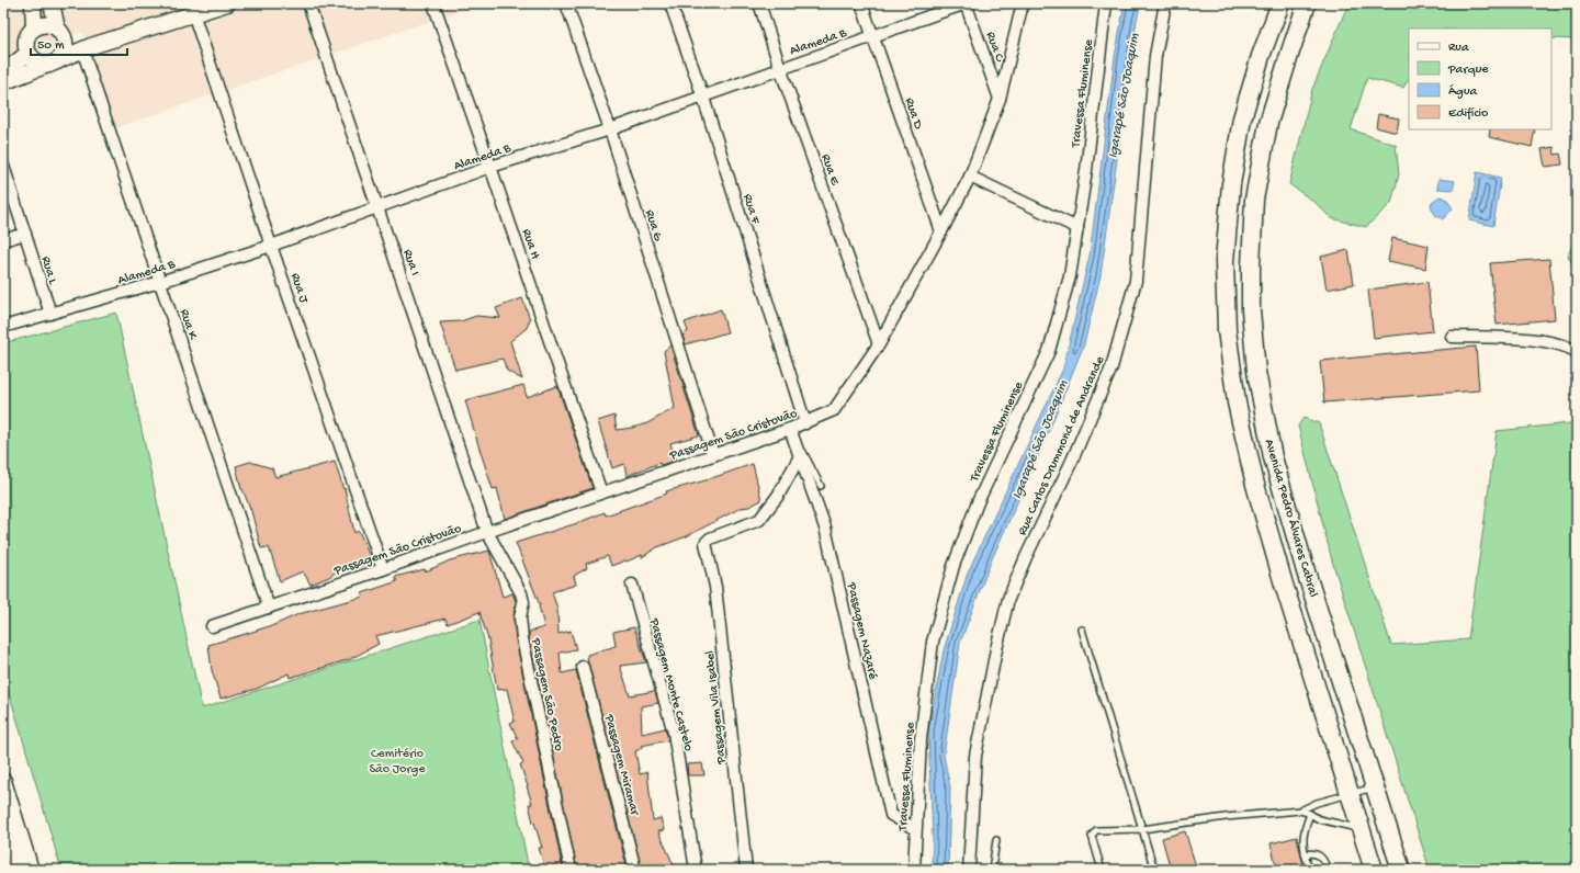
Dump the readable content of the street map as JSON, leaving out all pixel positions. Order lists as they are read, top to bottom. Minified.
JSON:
{"streets":{"main road":["Avenida Pedro Álvares Cabral"],"street":["Alameda B","Rua C","Travessa Fluminense","Rua D","Rua E","Rua F","Rua G","Rua H","Rua I","Rua L","Rua J","Rua K","Passagem São Cristovão","Rua Carlos Drummond de Andrande","Passagem Nazaré","Passagem Monte Castelo","Passagem São Pedro","Passagem Vila Isabel","Passagem Miramar"]},"crossings":[["Alameda B","Rua C"],["Alameda B","Rua D"],["Alameda B","Rua E"],["Alameda B","Rua F"],["Alameda B","Rua G"],["Alameda B","Rua H"],["Alameda B","Rua I"],["Alameda B","Rua L"],["Alameda B","Rua J"],["Alameda B","Rua K"],["Rua C","Passagem São Cristovão"],["Travessa Fluminense","Passagem Nazaré"],["Rua D","Passagem São Cristovão"],["Rua E","Passagem São Cristovão"],["Rua F","Passagem São Cristovão"],["Rua G","Passagem São Cristovão"],["Rua H","Passagem São Cristovão"],["Rua I","Passagem São Cristovão"],["Rua I","Passagem São Pedro"],["Rua J","Passagem São Cristovão"],["Rua K","Passagem São Cristovão"],["Passagem São Cristovão","Passagem Nazaré"],["Passagem São Cristovão","Passagem São Pedro"],["Passagem Nazaré","Passagem Vila Isabel"]],"water":["Igarapé São Joaquim"],"parks":["Cemitério São Jorge"],"legend":["Rua","Parque","Água","Edifício"],"scale_bar":"50 m"}
